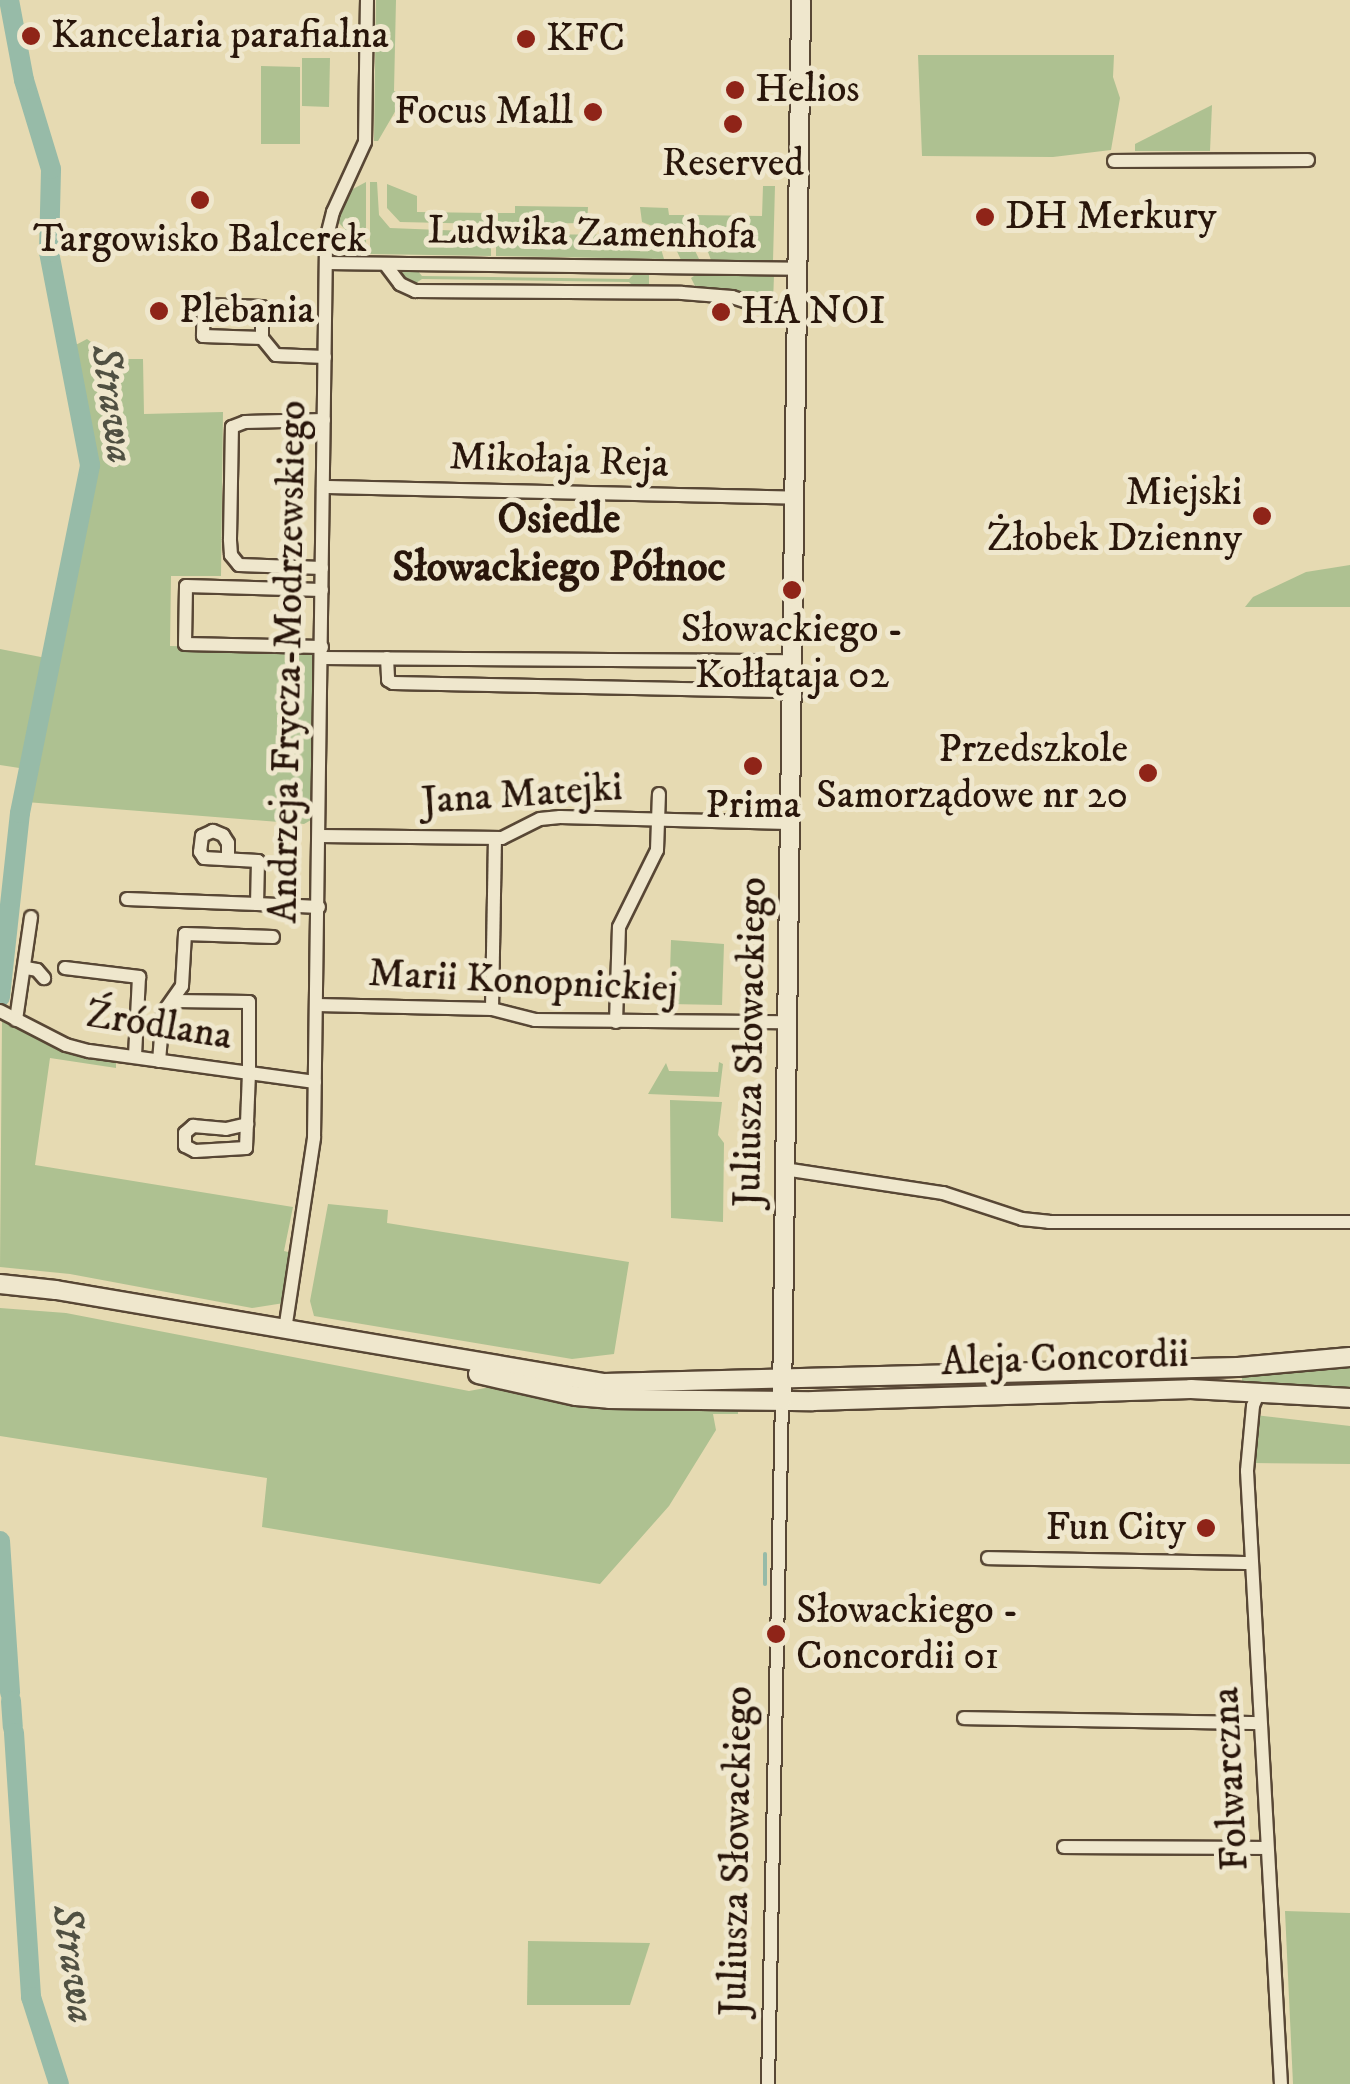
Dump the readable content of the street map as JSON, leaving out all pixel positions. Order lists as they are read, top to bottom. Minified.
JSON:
{"streets":{"street":["Ludwika Zamenhofa","Mikołaja Reja","Andrzeja Frycza-Modrzewskiego","Jana Matejki","Marii Konopnickiej","Źródlana","Juliusza Słowackiego","Aleja Concordii","Folwarczna"]},"crossings":[["Ludwika Zamenhofa","Andrzeja Frycza-Modrzewskiego"],["Ludwika Zamenhofa","Juliusza Słowackiego"],["Mikołaja Reja","Andrzeja Frycza-Modrzewskiego"],["Mikołaja Reja","Juliusza Słowackiego"],["Andrzeja Frycza-Modrzewskiego","Jana Matejki"],["Andrzeja Frycza-Modrzewskiego","Marii Konopnickiej"],["Andrzeja Frycza-Modrzewskiego","Źródlana"],["Jana Matejki","Juliusza Słowackiego"],["Marii Konopnickiej","Juliusza Słowackiego"],["Juliusza Słowackiego","Aleja Concordii"],["Aleja Concordii","Folwarczna"]],"districts":["Osiedle Słowackiego Północ"],"water":["Strawa"],"places":["Kancelaria parafialna","KFC","Helios","Focus Mall","Reserved","Targowisko Balcerek","DH Merkury","Plebania","HA NOI","Miejski Żłobek Dzienny","Słowackiego - Kołłątaja 02","Prima","Przedszkole Samorządowe nr 20","Fun City","Słowackiego - Concordii 01"]}
